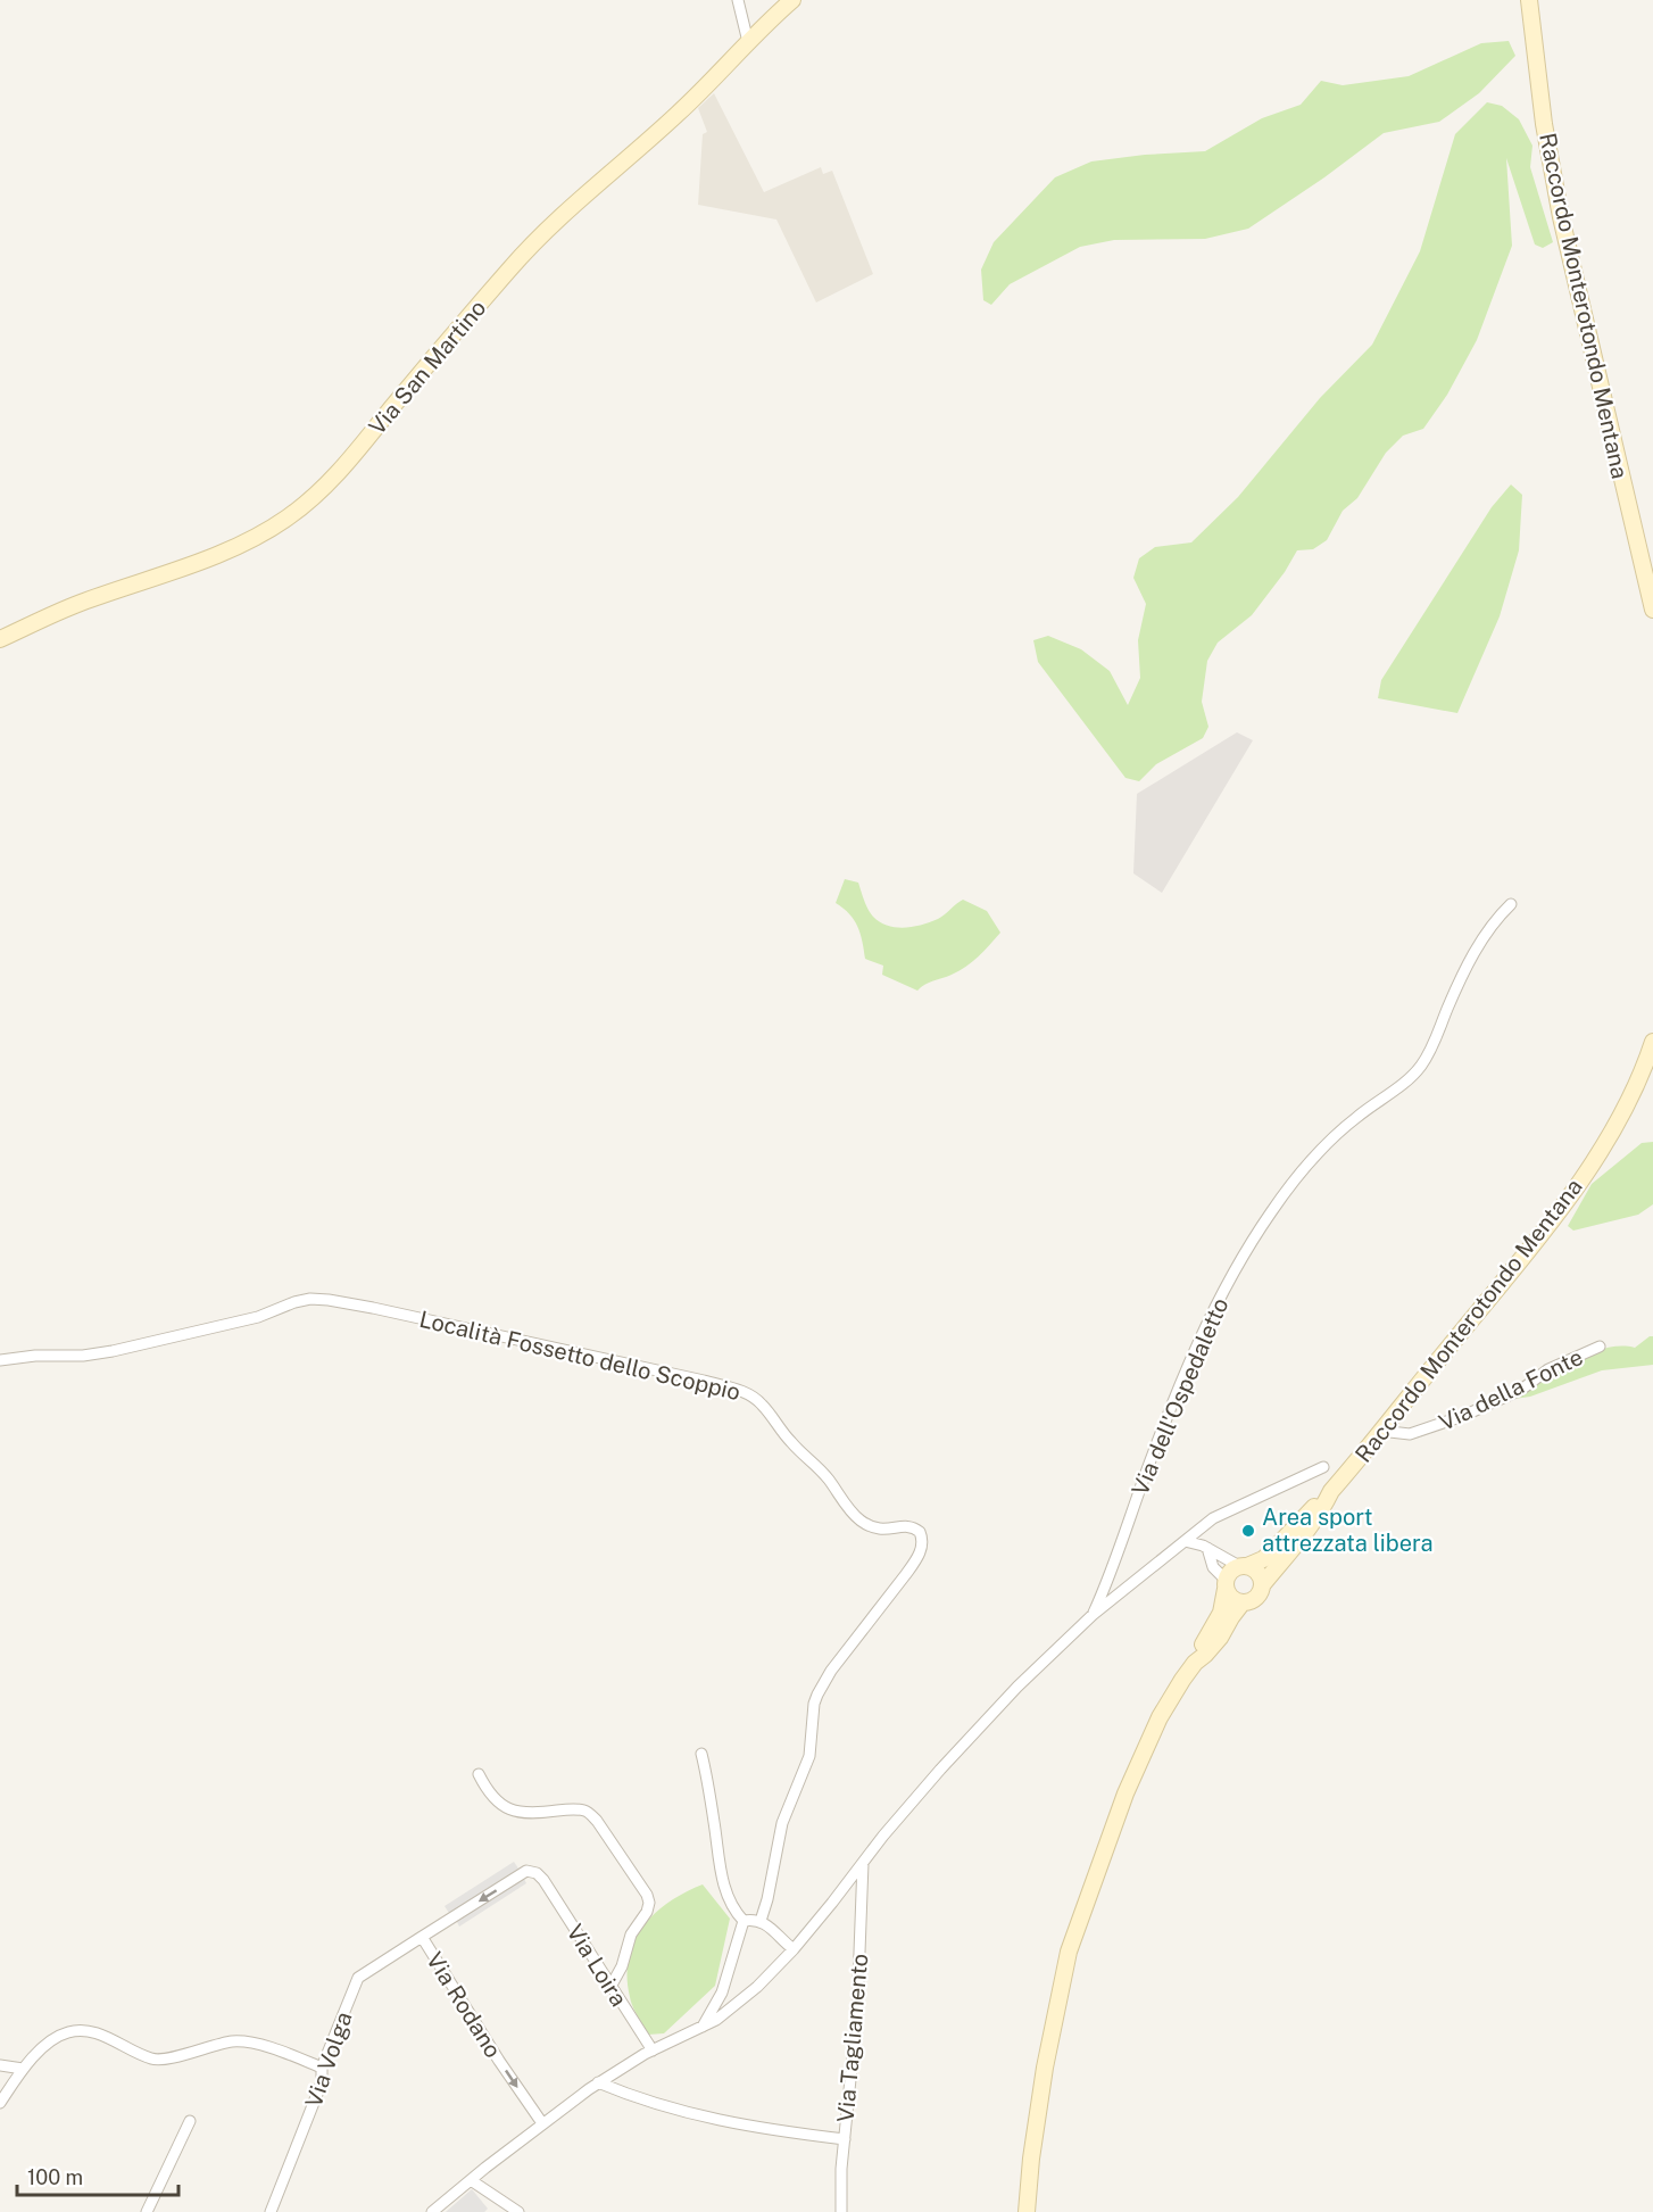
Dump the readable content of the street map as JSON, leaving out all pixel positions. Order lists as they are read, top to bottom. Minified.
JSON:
{"streets":{"main road":["Raccordo Monterotondo Mentana","Via San Martino"],"street":["Località Fossetto dello Scoppio","Via della Fonte","Via dell'Ospedaletto","Via Loira","Via Rodano","Via Tagliamento","Via Volga"]},"crossings":[["Raccordo Monterotondo Mentana","Via della Fonte"],["Via Loira","Via Rodano"],["Via Rodano","Via Volga"]],"places":["Area sport attrezzata libera"],"scale_bar":"100 m"}
